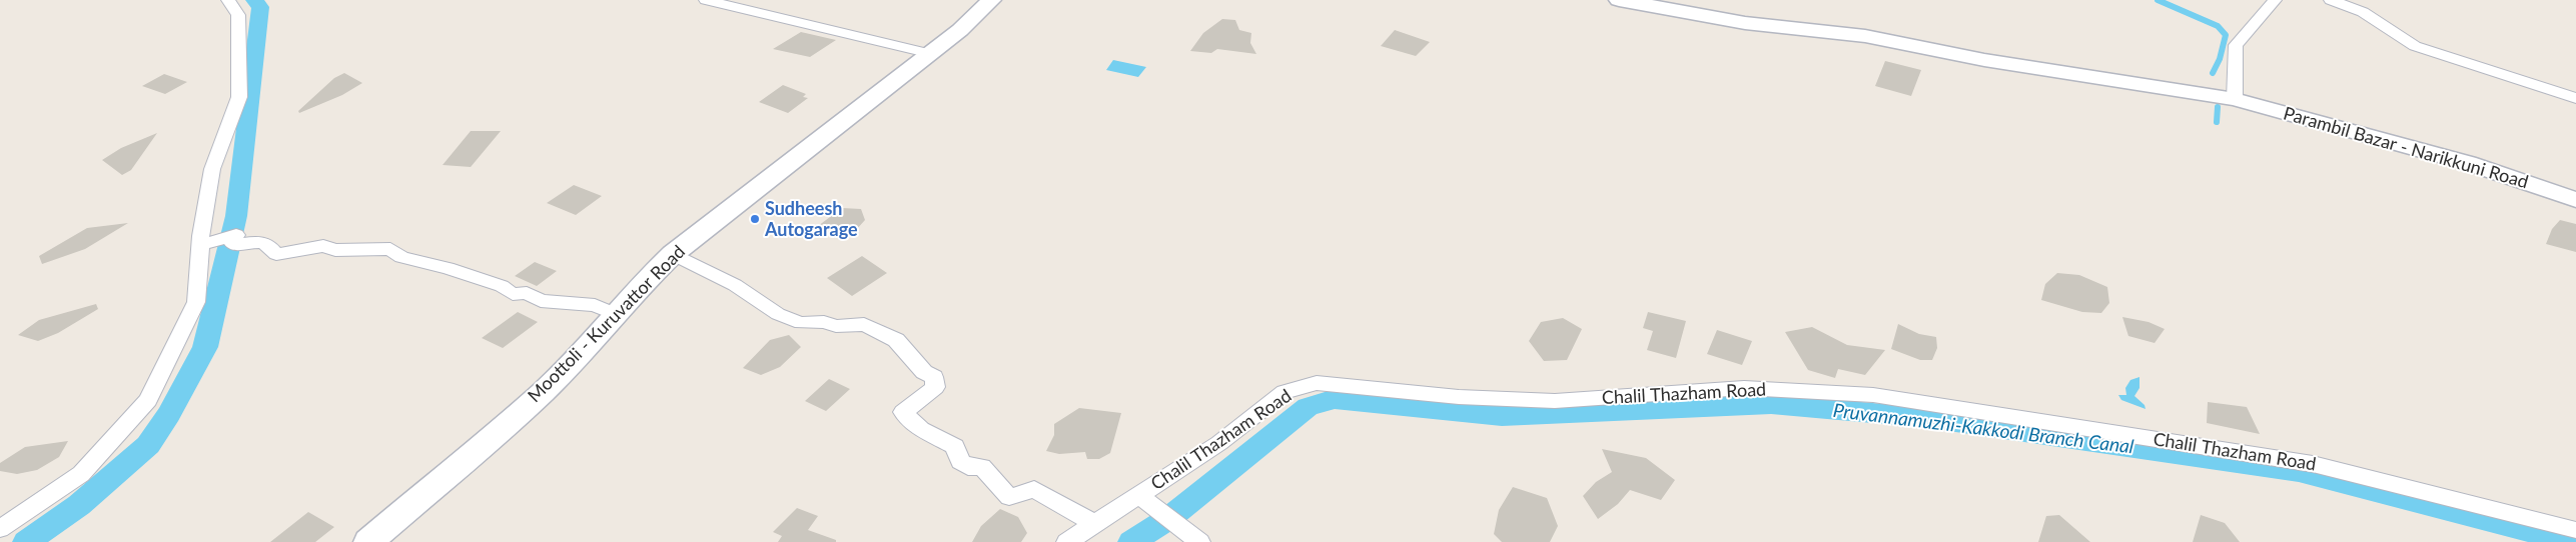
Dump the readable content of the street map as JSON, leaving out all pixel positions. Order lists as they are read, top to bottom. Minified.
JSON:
{"streets":{"main road":["Parambil Bazar - Narikkuni Road","Moottoli - Kuruvattor Road"],"street":["Chalil Thazham Road"]},"water":["Pruvannamuzhi-Kakkodi Branch Canal"],"places":["Sudheesh Autogarage"]}
